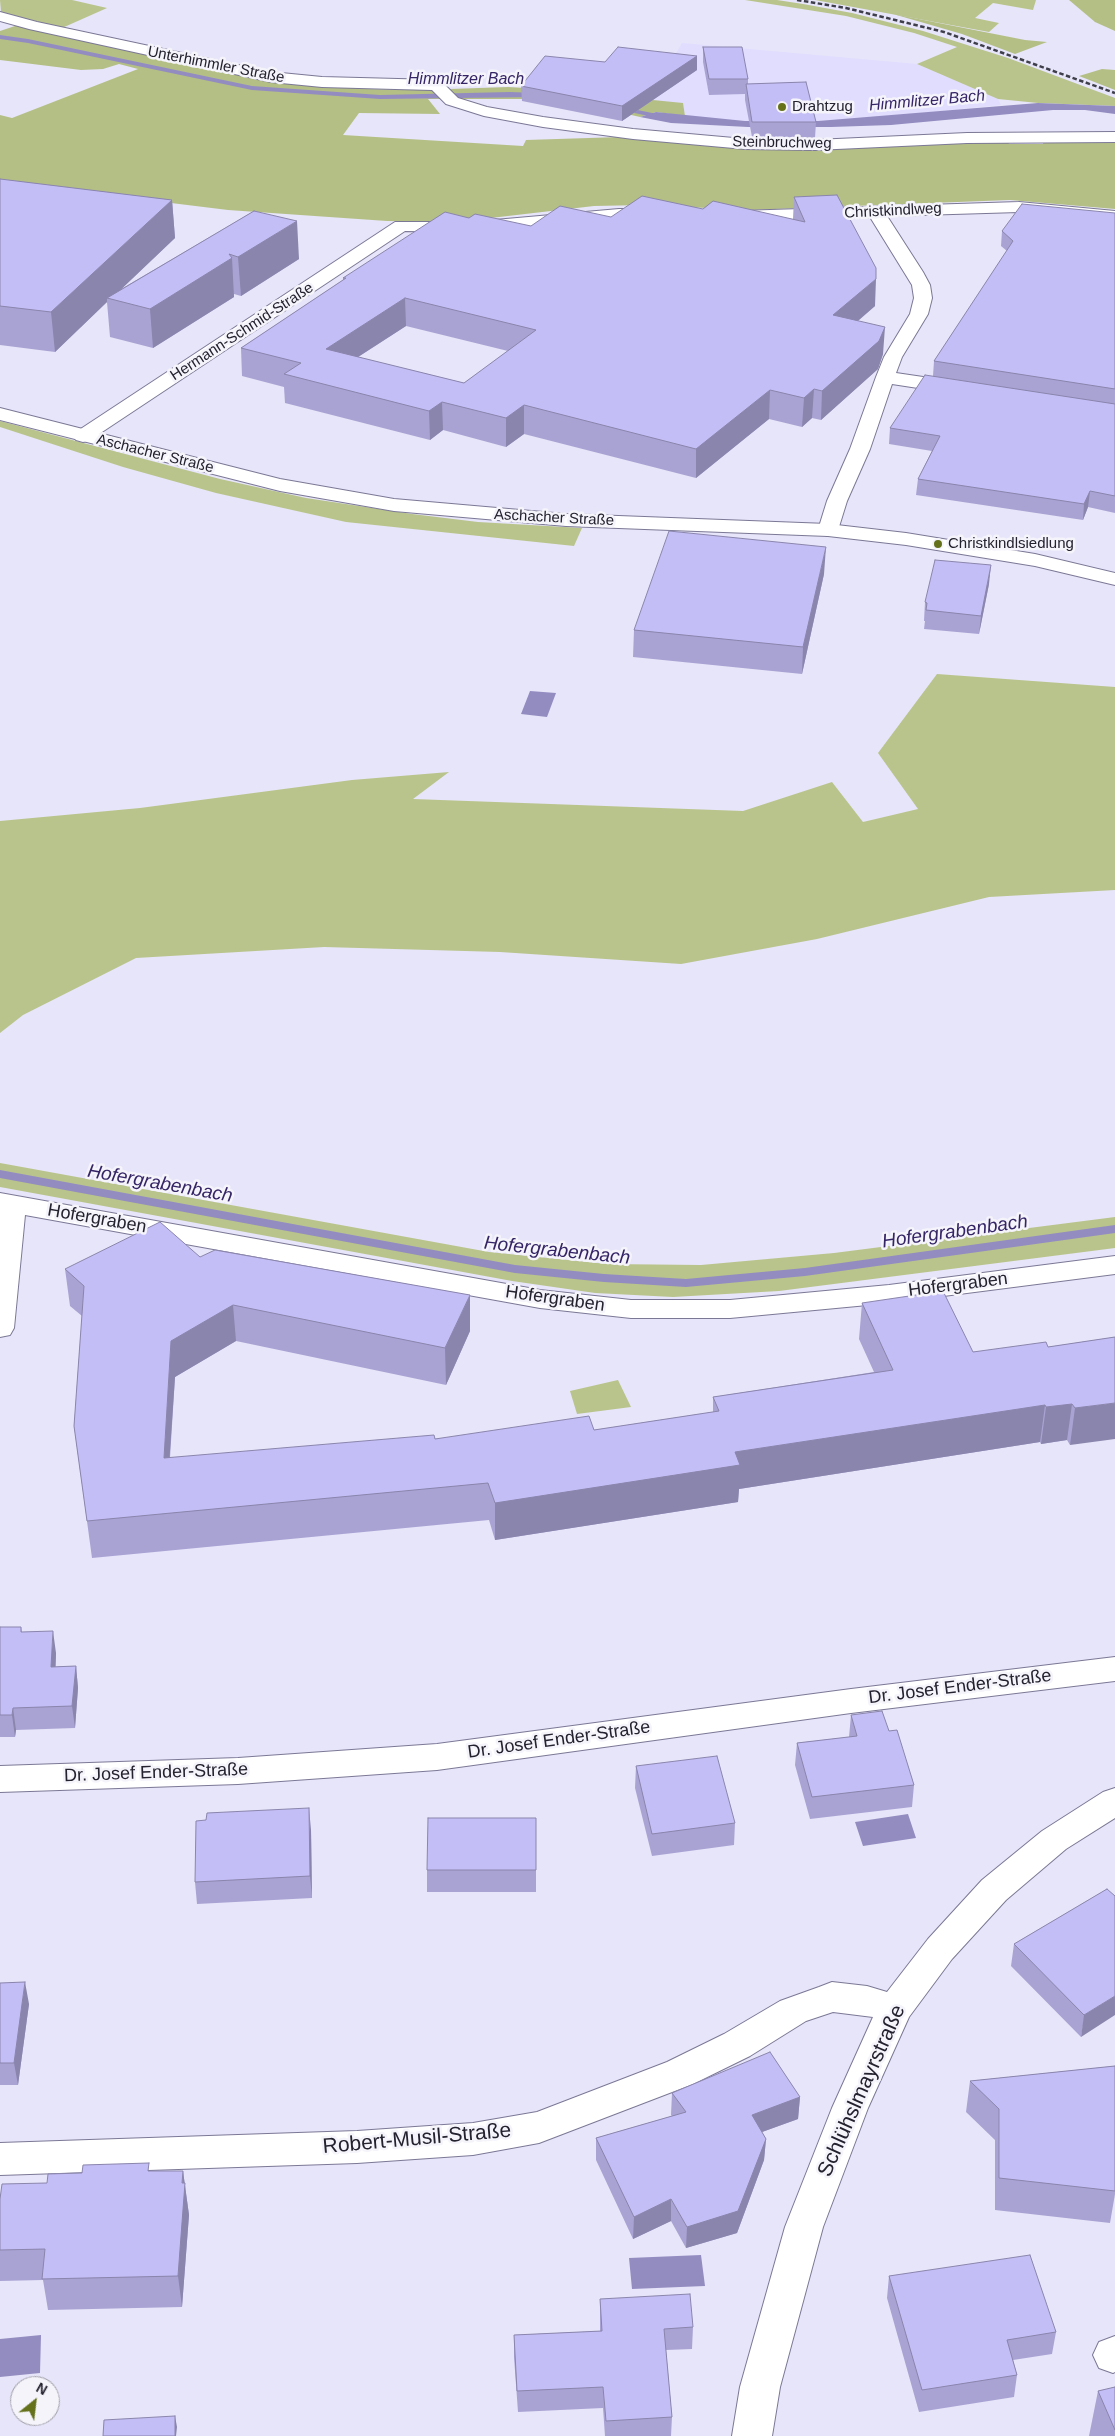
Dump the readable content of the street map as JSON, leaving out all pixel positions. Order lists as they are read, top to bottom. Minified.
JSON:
{"streets":{"street":["Unterhimmler Straße","Steinbruchweg","Christkindlweg","Hermann-Schmid-Straße","Aschacher Straße","Hofergraben","Dr. Josef Ender-Straße","Schlühslmayrstraße","Robert-Musil-Straße"]},"crossings":[["Unterhimmler Straße","Steinbruchweg"],["Hermann-Schmid-Straße","Aschacher Straße"],["Schlühslmayrstraße","Robert-Musil-Straße"]],"water":["Himmlitzer Bach","Hofergrabenbach"],"places":["Drahtzug","Christkindlsiedlung"],"north":"top right"}
